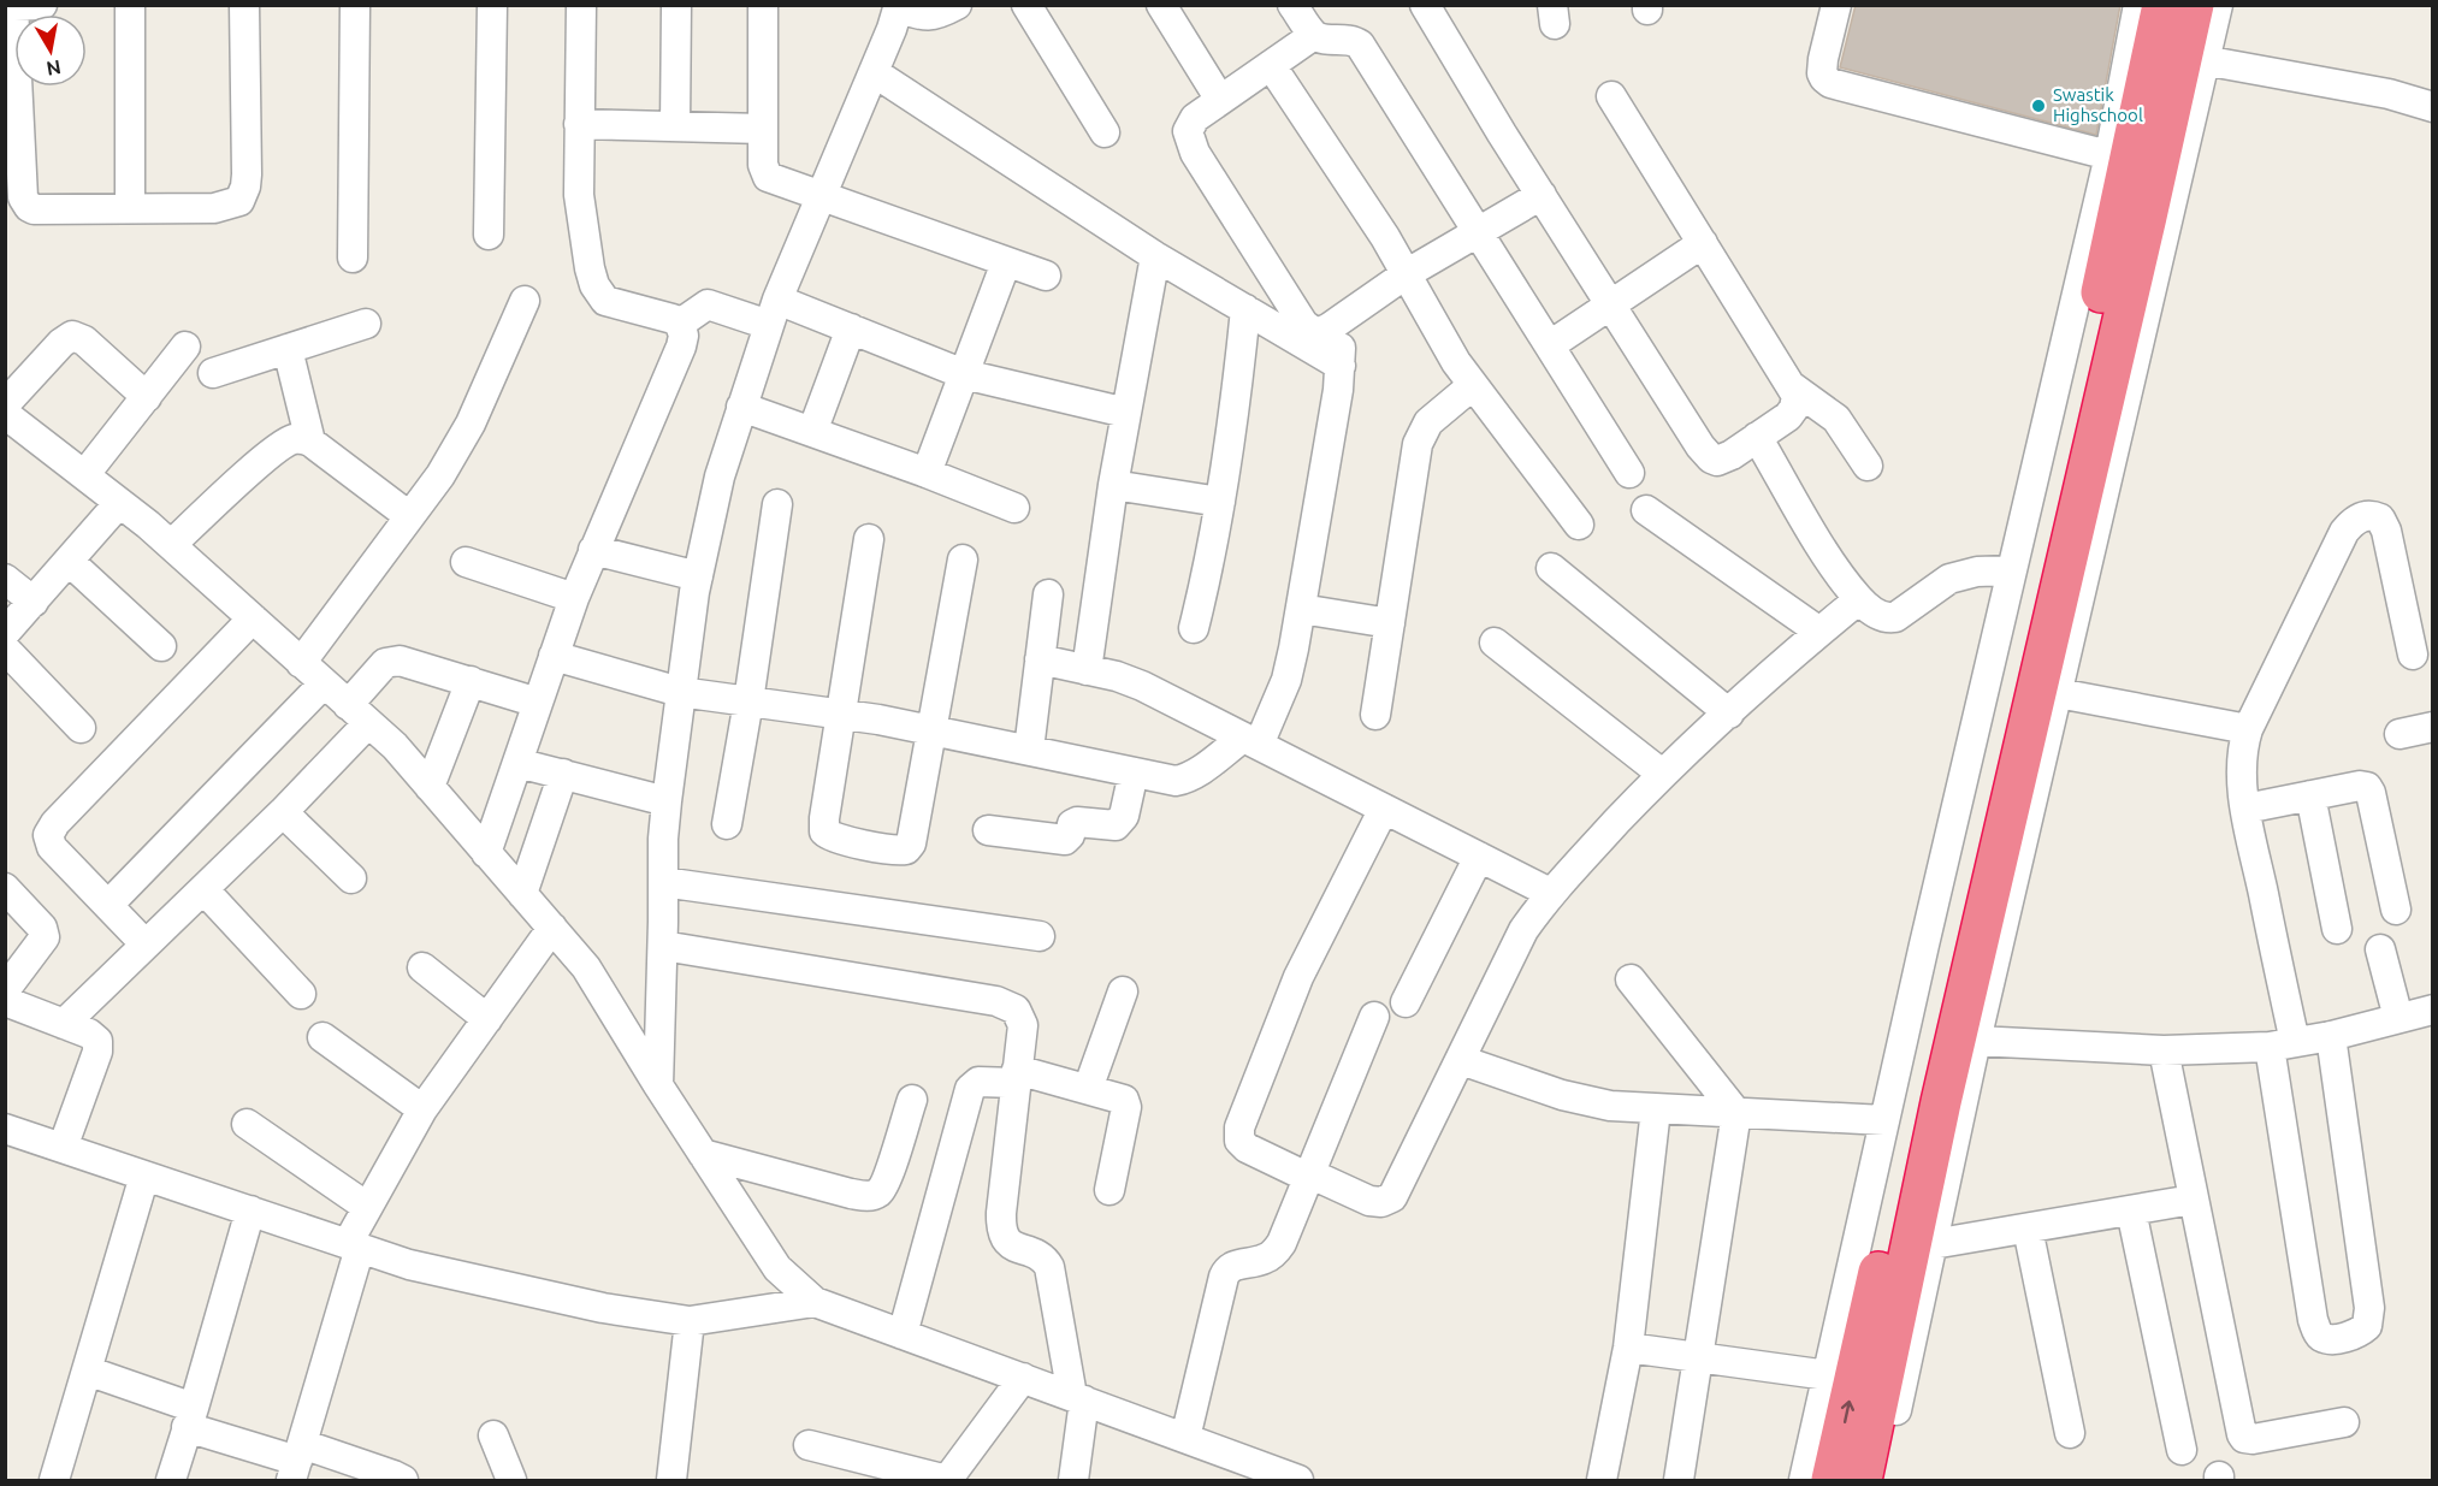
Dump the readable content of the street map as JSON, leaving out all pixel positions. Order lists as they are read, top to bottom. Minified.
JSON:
{"places":["Swastik Highschool"],"north":"bottom"}
